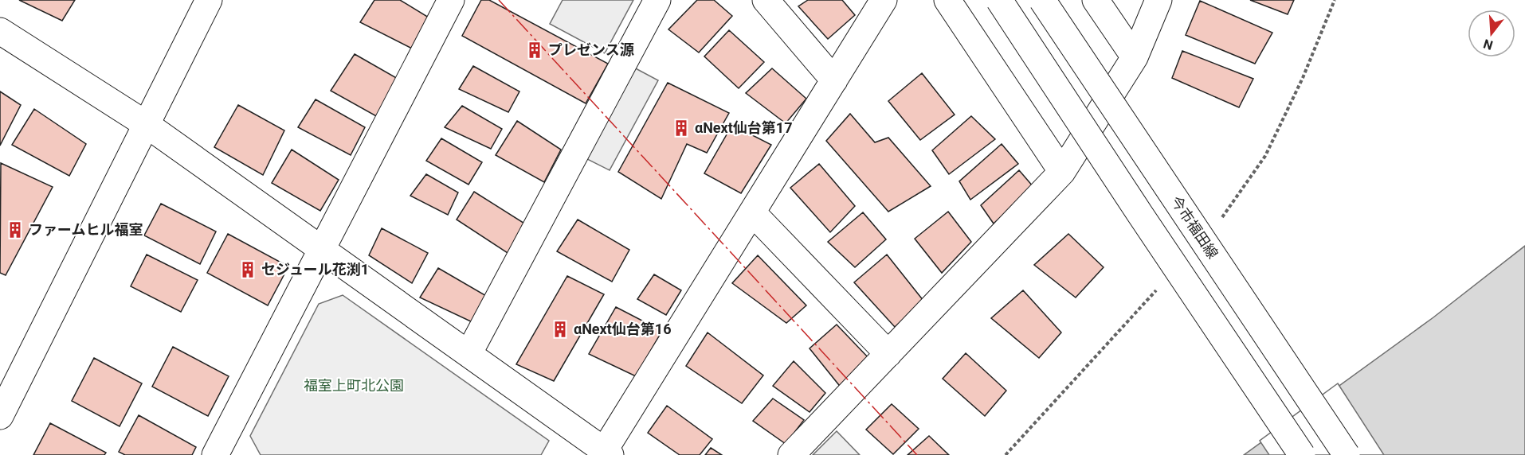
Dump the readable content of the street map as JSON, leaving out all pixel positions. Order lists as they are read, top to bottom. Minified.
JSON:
{"streets":{"street":["今市福田線"]},"parks":["福室上町北公園"],"places":{"building":["プレゼンス源","αNext仙台第17","ファームヒル福室","セジュール花渕1","αNext仙台第16"]},"north":"bottom"}
